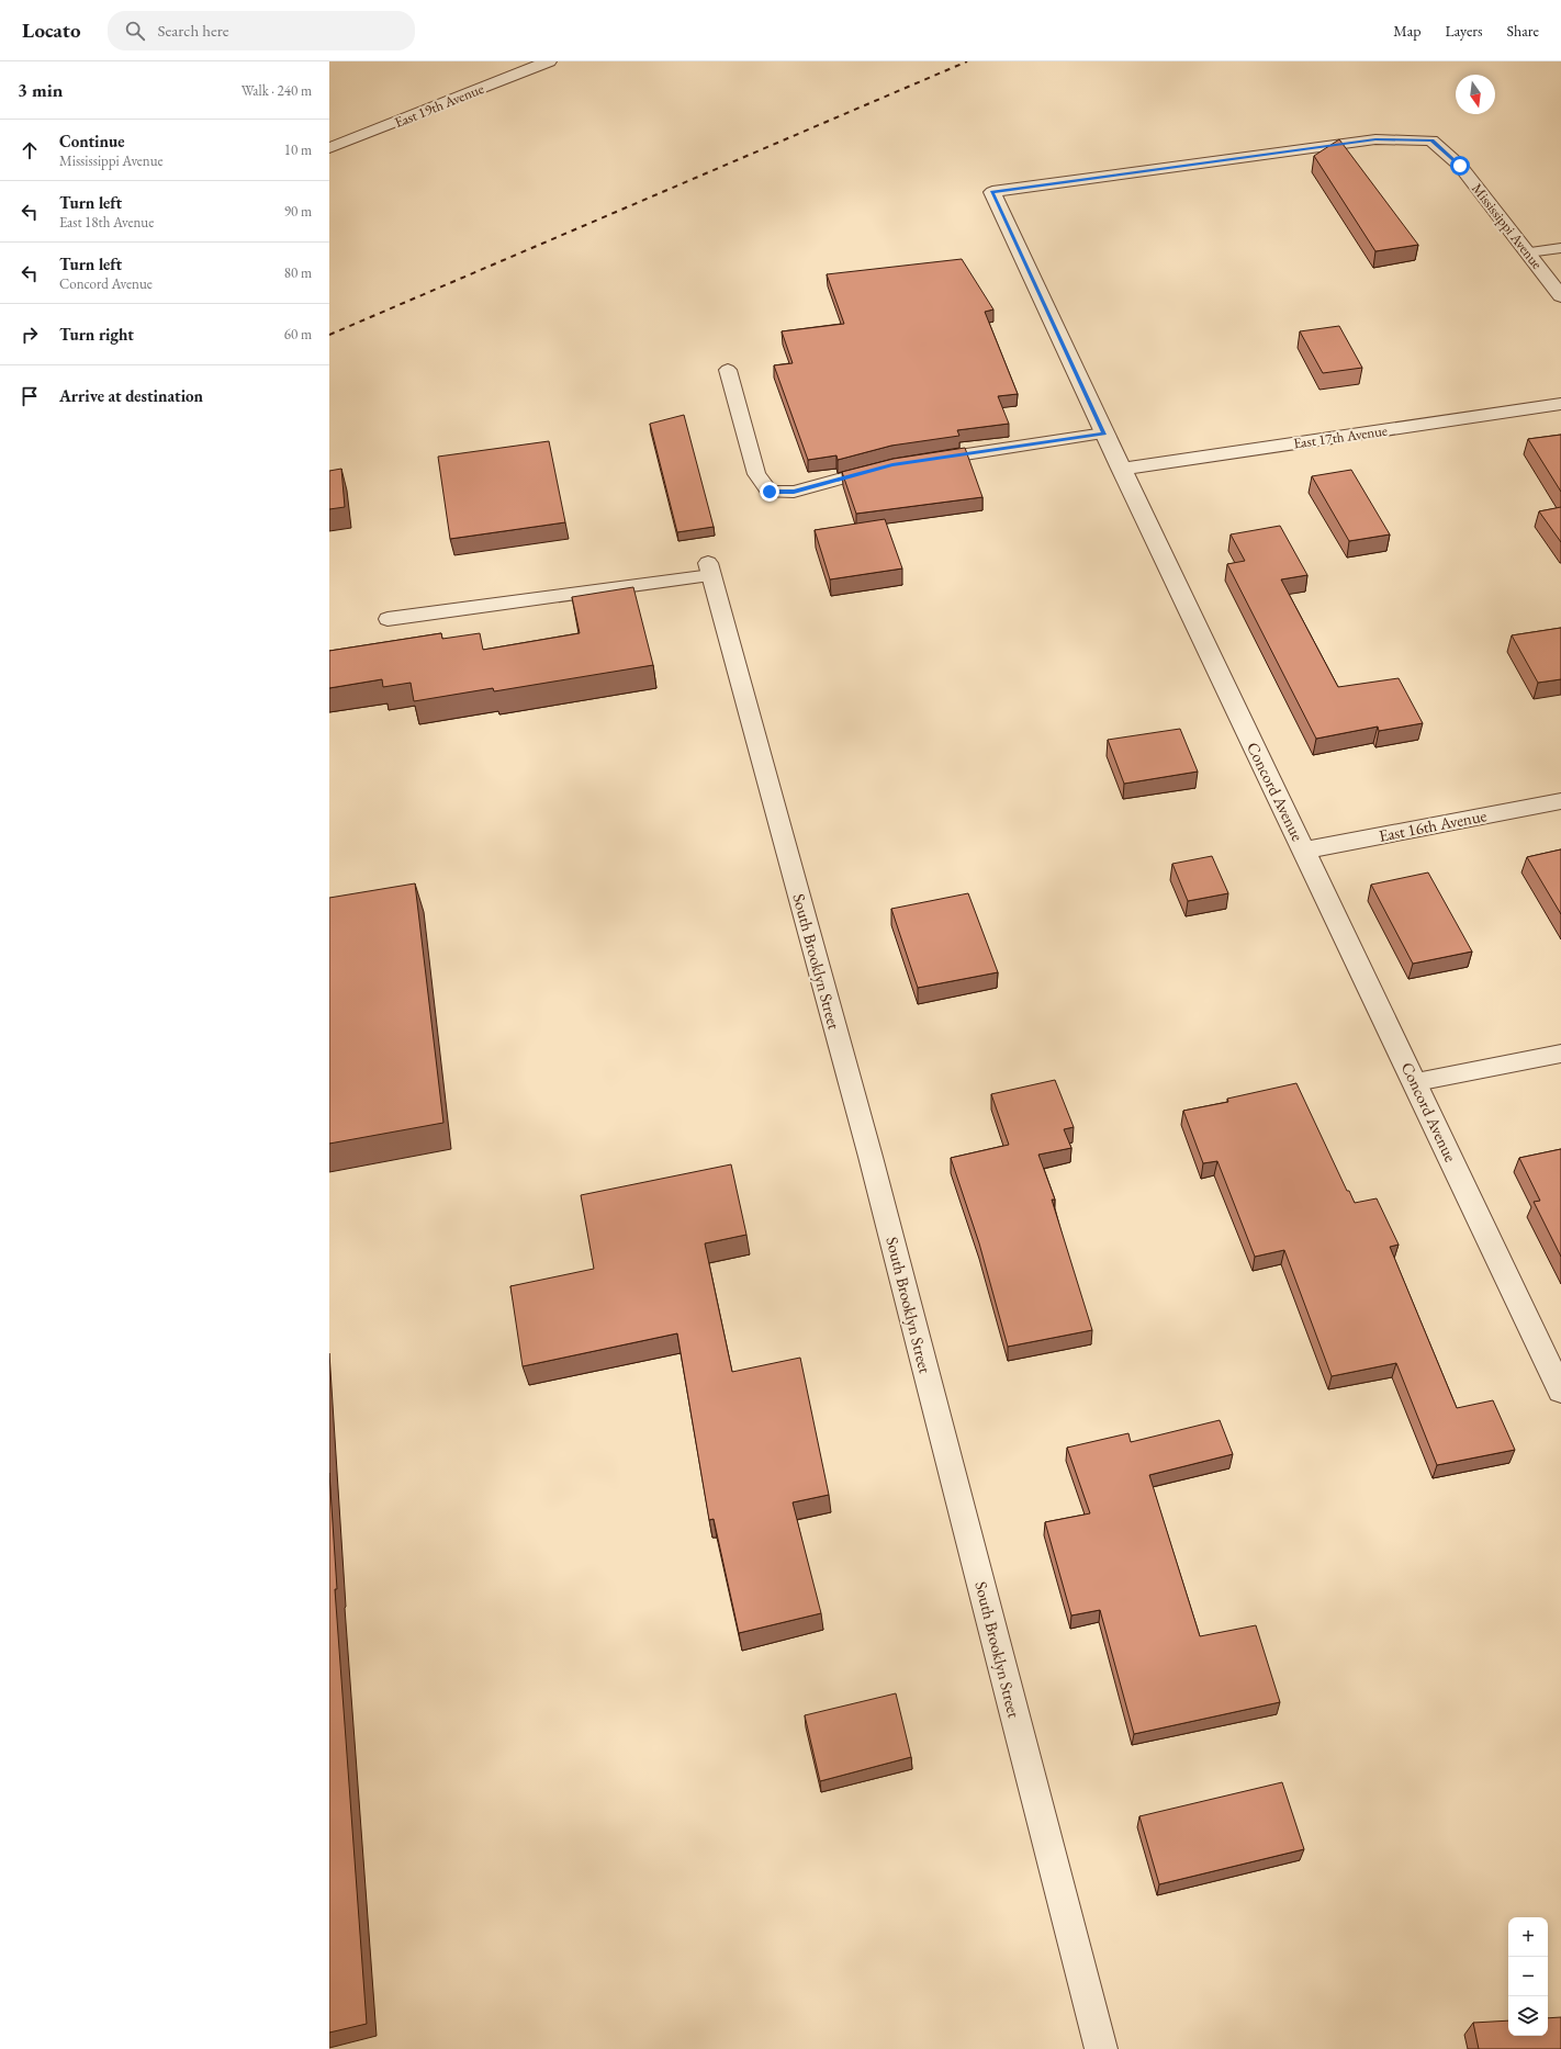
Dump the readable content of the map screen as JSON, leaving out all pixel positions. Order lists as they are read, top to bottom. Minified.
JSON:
{"streets":{"street":["East 19th Avenue","Mississippi Avenue","East 17th Avenue","Concord Avenue","East 16th Avenue","South Brooklyn Street"]},"crossings":[["Mississippi Avenue","Concord Avenue"],["East 17th Avenue","Concord Avenue"],["Concord Avenue","East 16th Avenue"]],"north":"bottom","page":{"header":"Locato","search":"Search here","nav":["Map","Layers","Share"],"heading":["3 min","Walk · 240 m"],"list":[["Continue","Mississippi Avenue","10 m"],["Turn left","East 18th Avenue","90 m"],["Turn left","Concord Avenue","80 m"],["Turn right","60 m"],"Arrive at destination"],"map_buttons":["+","−"]}}
